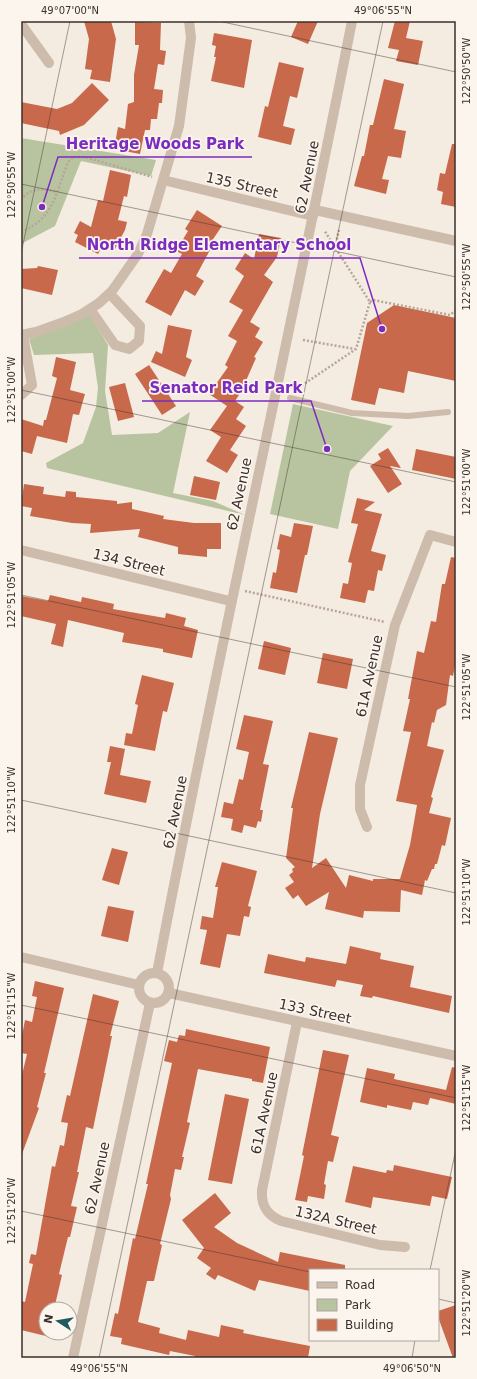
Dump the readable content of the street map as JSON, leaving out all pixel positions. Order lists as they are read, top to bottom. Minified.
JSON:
{"streets":{"street":["62 Avenue","135 Street","134 Street","61A Avenue","133 Street","132A Street"]},"crossings":[["62 Avenue","135 Street"],["62 Avenue","134 Street"],["62 Avenue","133 Street"],["61A Avenue","133 Street"],["61A Avenue","132A Street"]],"places":["Heritage Woods Park","North Ridge Elementary School","Senator Reid Park"],"legend":["Road","Park","Building"],"north":"left","coordinates":["49°07'00\"N","49°06'55\"N","122°50'50\"W","122°50'55\"W","122°51'00\"W","122°51'05\"W","122°51'10\"W","122°51'15\"W","122°51'20\"W","49°06'50\"N"]}
